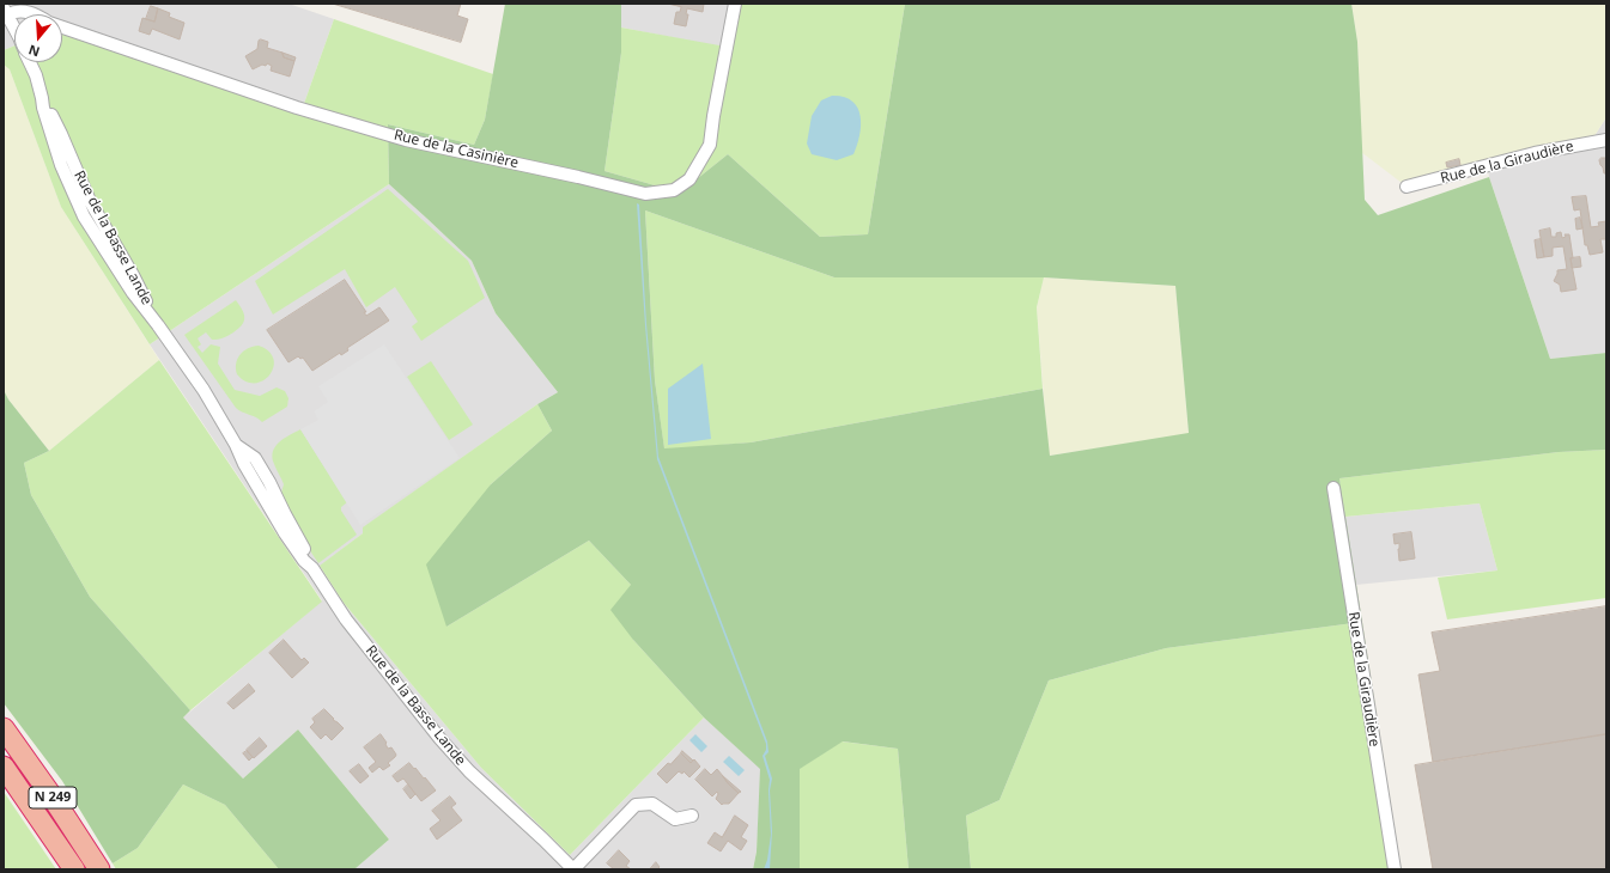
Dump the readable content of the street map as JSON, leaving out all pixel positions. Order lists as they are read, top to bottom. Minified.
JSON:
{"streets":{"highway":["N 249"],"street":["Rue de la Casinière","Rue de la Giraudière","Rue de la Basse Lande"]},"north":"bottom"}
